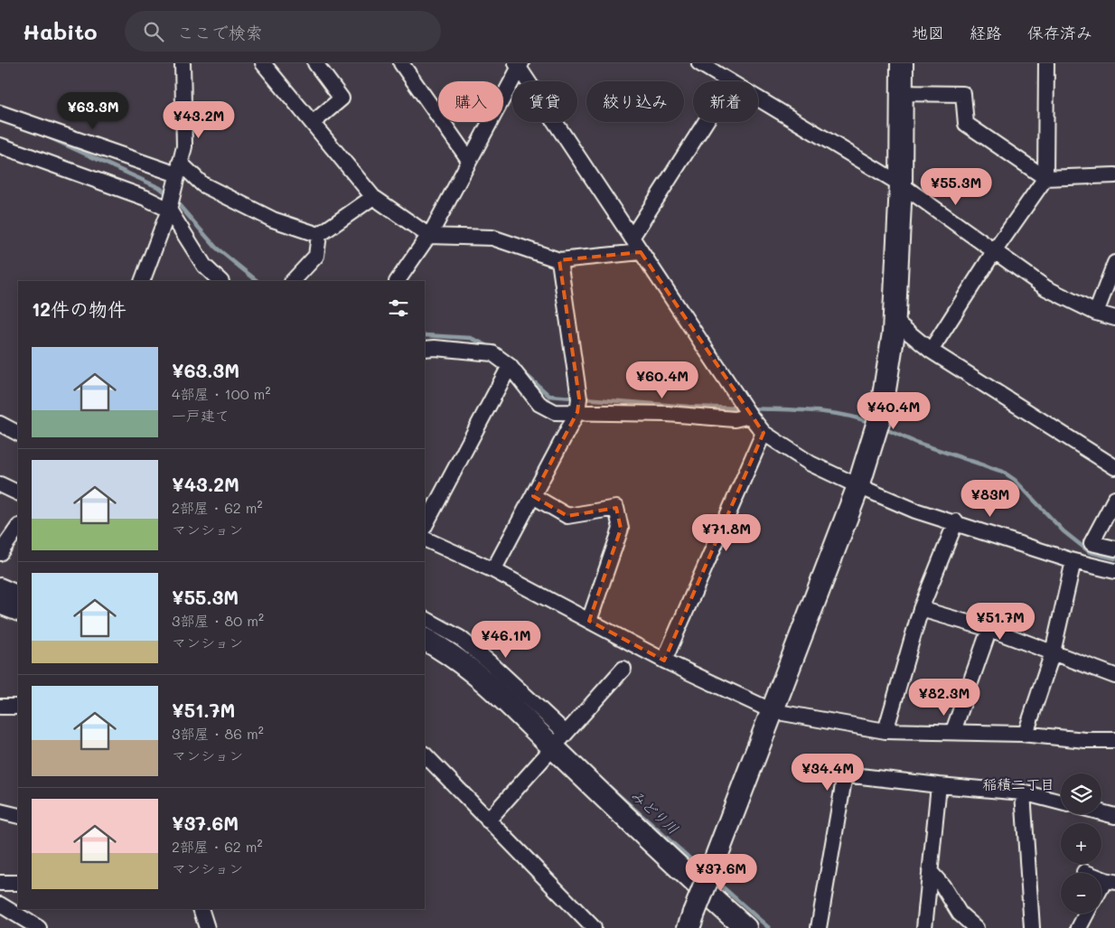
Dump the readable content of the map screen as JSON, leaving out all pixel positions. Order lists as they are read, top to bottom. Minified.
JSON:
{"districts":["稲積二丁目"],"water":["みどり川"],"page":{"header":"Habito","search":"ここで検索","nav":["地図","経路","保存済み"],"chip":["購入","賃貸","絞り込み","新着"],"price":["¥63.3M","¥43.2M","¥55.3M","¥60.4M","¥40.4M","¥83M","¥71.8M","¥51.7M","¥46.1M","¥82.3M","¥34.4M","¥37.6M"],"heading":"12件の物件","list":[{"name":"¥63.3M","note":"4部屋 · 100 m² · 一戸建て"},{"name":"¥43.2M","note":"2部屋 · 62 m² · マンション"},{"name":"¥55.3M","note":"3部屋 · 80 m² · マンション"},{"name":"¥51.7M","note":"3部屋 · 86 m² · マンション"},{"name":"¥37.6M","note":"2部屋 · 62 m² · マンション"}],"map_buttons":["+","−"]}}
